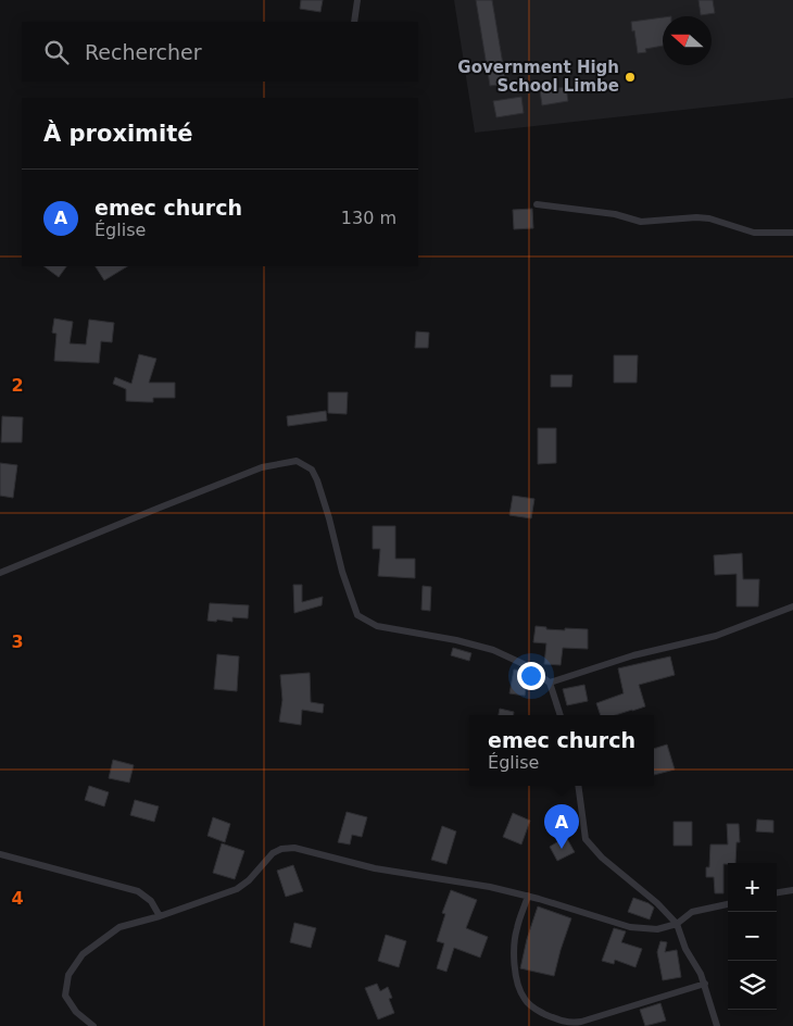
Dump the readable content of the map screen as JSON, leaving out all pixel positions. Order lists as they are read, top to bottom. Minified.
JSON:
{"places":["Government High School Limbe"],"north":"left","page":{"search":"Rechercher","heading":"À proximité","list":[{"mark":"A","name":"emec church","note":"Église","value":"130 m"}],"popup":["emec church","Église"],"pins":"A","map_buttons":["+","−"]},"grid":{"rows":["2","3","4"]}}
